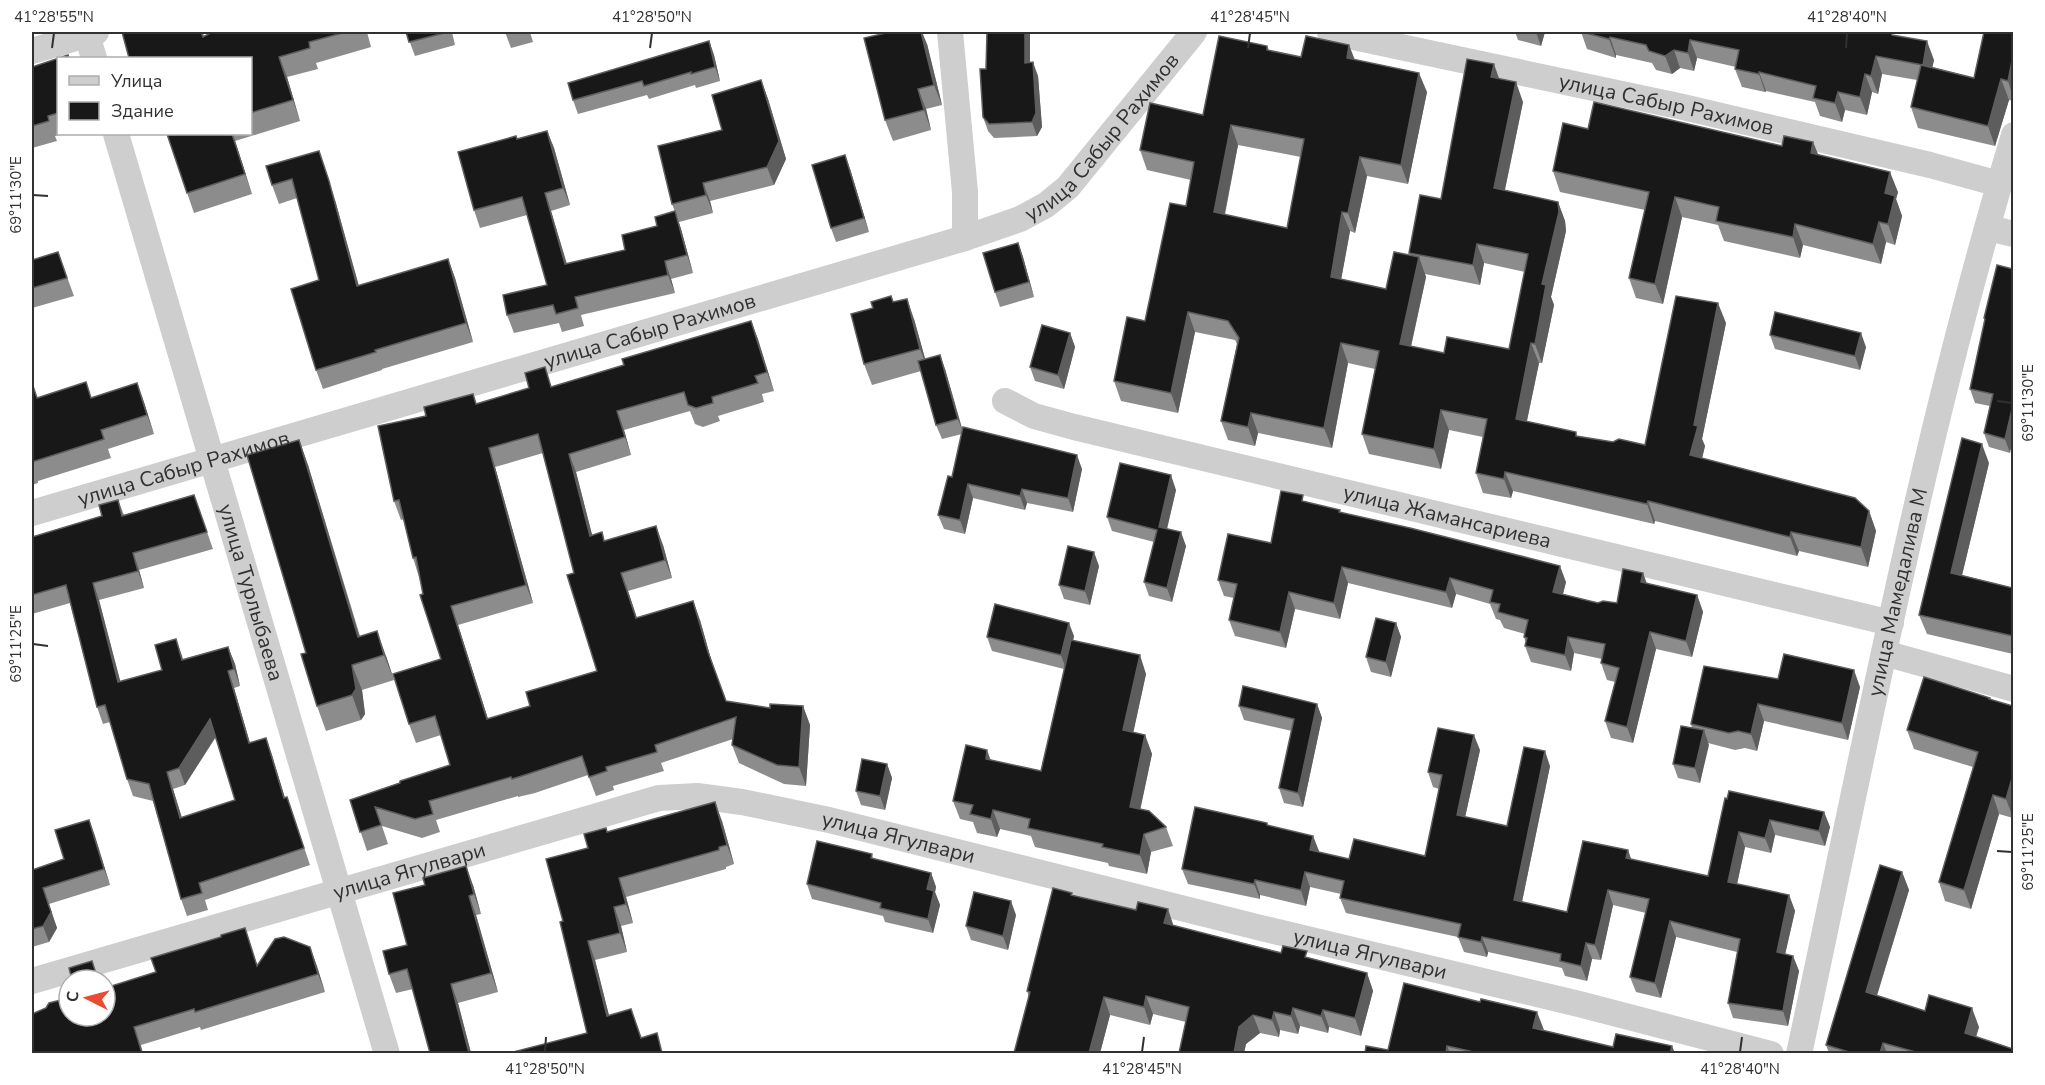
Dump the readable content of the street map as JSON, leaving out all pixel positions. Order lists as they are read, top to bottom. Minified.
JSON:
{"streets":{"street":["улица Сабыр Рахимов","улица Жамансариева","улица Мамедалива М","улица Турлыбаева","улица Ягулвари"]},"crossings":[["улица Сабыр Рахимов","улица Мамедалива М"],["улица Сабыр Рахимов","улица Турлыбаева"],["улица Жамансариева","улица Мамедалива М"],["улица Турлыбаева","улица Ягулвари"]],"legend":["Улица","Здание"],"north":"left","coordinates":["41°28'55\"N","41°28'50\"N","41°28'45\"N","41°28'40\"N","69°11'30\"E","69°11'25\"E"]}
